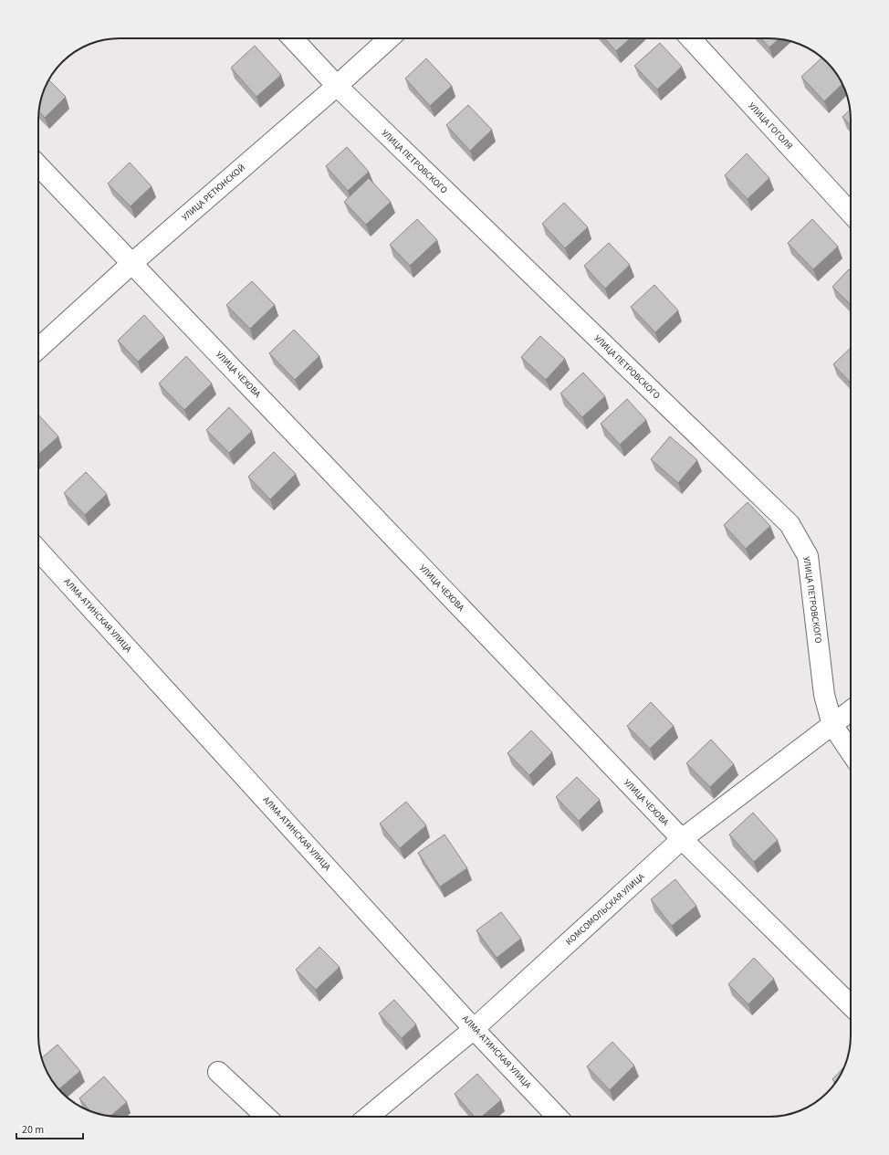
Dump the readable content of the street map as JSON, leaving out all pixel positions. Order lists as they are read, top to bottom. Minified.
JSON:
{"streets":{"street":["УЛИЦА ГОГОЛЯ","УЛИЦА ПЕТРОВСКОГО","УЛИЦА РЕТЮНСКОЙ","УЛИЦА ЧЕХОВА","АЛМА-АТИНСКАЯ УЛИЦА","КОМСОМОЛЬСКАЯ УЛИЦА"]},"crossings":[["УЛИЦА ПЕТРОВСКОГО","УЛИЦА РЕТЮНСКОЙ"],["УЛИЦА ПЕТРОВСКОГО","КОМСОМОЛЬСКАЯ УЛИЦА"],["УЛИЦА РЕТЮНСКОЙ","УЛИЦА ЧЕХОВА"],["УЛИЦА ЧЕХОВА","КОМСОМОЛЬСКАЯ УЛИЦА"],["АЛМА-АТИНСКАЯ УЛИЦА","КОМСОМОЛЬСКАЯ УЛИЦА"]],"scale_bar":"20 m"}
